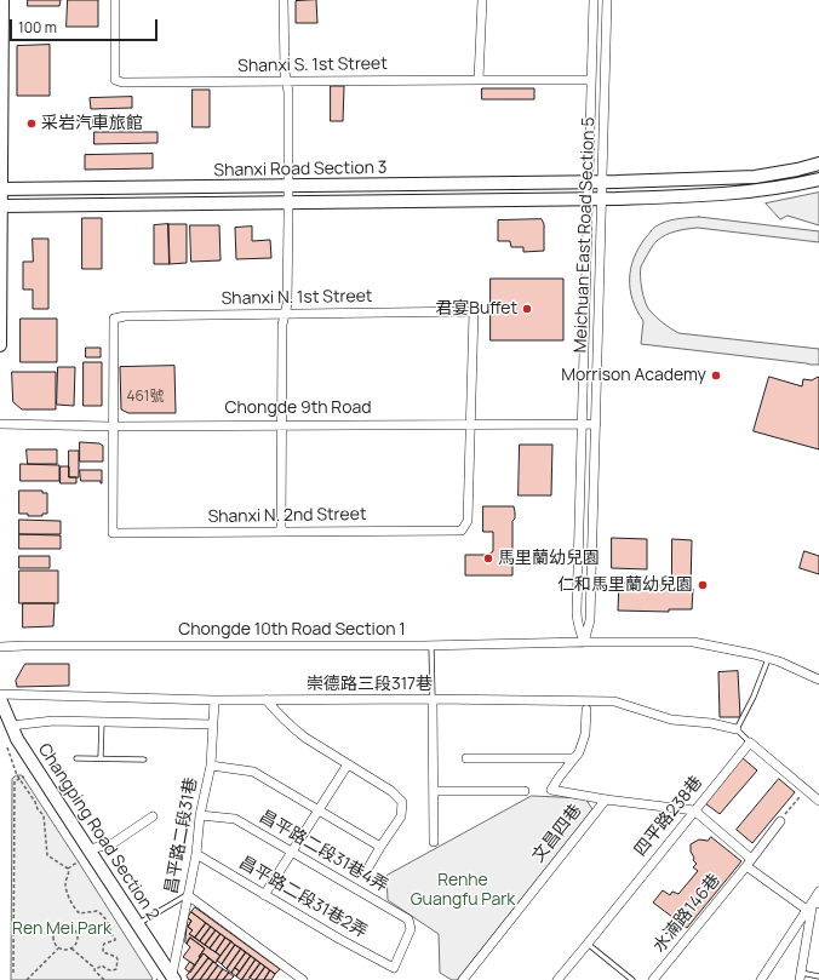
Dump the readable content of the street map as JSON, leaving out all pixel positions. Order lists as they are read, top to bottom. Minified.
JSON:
{"streets":{"street":["Shanxi S. 1st Street","Shanxi Road Section 3","Meichuan East Road Section 5","Shanxi N. 1st Street","Chongde 9th Road","Shanxi N. 2nd Street","Chongde 10th Road Section 1","崇德路三段317巷","四平路238巷","Changping Road Section 2","文昌四巷","昌平路二段31巷","昌平路二段31巷4弄","昌平路二段31巷2弄","水湳路146巷"]},"crossings":[["Shanxi S. 1st Street","Meichuan East Road Section 5"],["Shanxi Road Section 3","Meichuan East Road Section 5"],["Meichuan East Road Section 5","Chongde 9th Road"],["Meichuan East Road Section 5","Chongde 10th Road Section 1"],["Shanxi N. 1st Street","Chongde 9th Road"],["Shanxi N. 1st Street","Shanxi N. 2nd Street"],["Chongde 9th Road","Shanxi N. 2nd Street"],["崇德路三段317巷","昌平路二段31巷"],["Changping Road Section 2","昌平路二段31巷"],["昌平路二段31巷","昌平路二段31巷4弄"],["昌平路二段31巷","昌平路二段31巷2弄"],["昌平路二段31巷4弄","昌平路二段31巷2弄"]],"parks":["Renhe Guangfu Park","Ren Mei Park"],"places":["采岩汽車旅館","君宴Buffet","Morrison Academy","馬里蘭幼兒園","仁和馬里蘭幼兒園"],"house_numbers":["461號"],"scale_bar":"100 m"}
